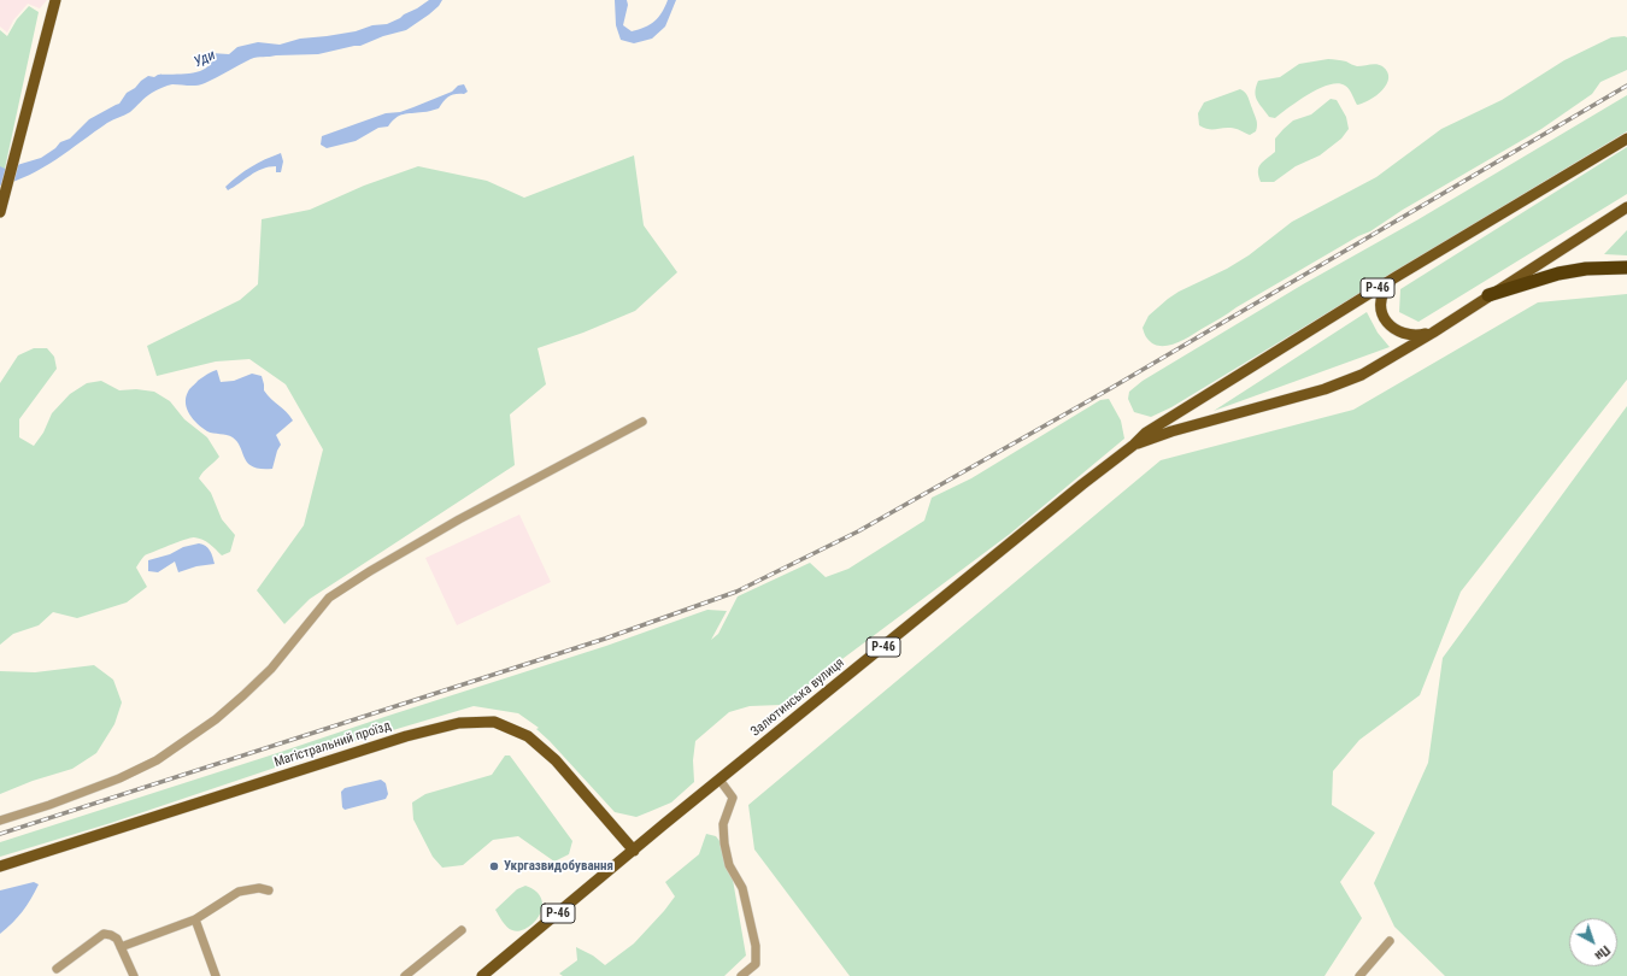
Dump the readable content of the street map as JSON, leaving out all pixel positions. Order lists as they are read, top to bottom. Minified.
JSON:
{"streets":{"main road":["Р-46","Залютинська вулиця","Магістральний проїзд"]},"crossings":[["Р-46","Залютинська вулиця"],["Залютинська вулиця","Магістральний проїзд"]],"water":["Уди"],"places":["Укргазвидобування"],"north":"bottom right"}
